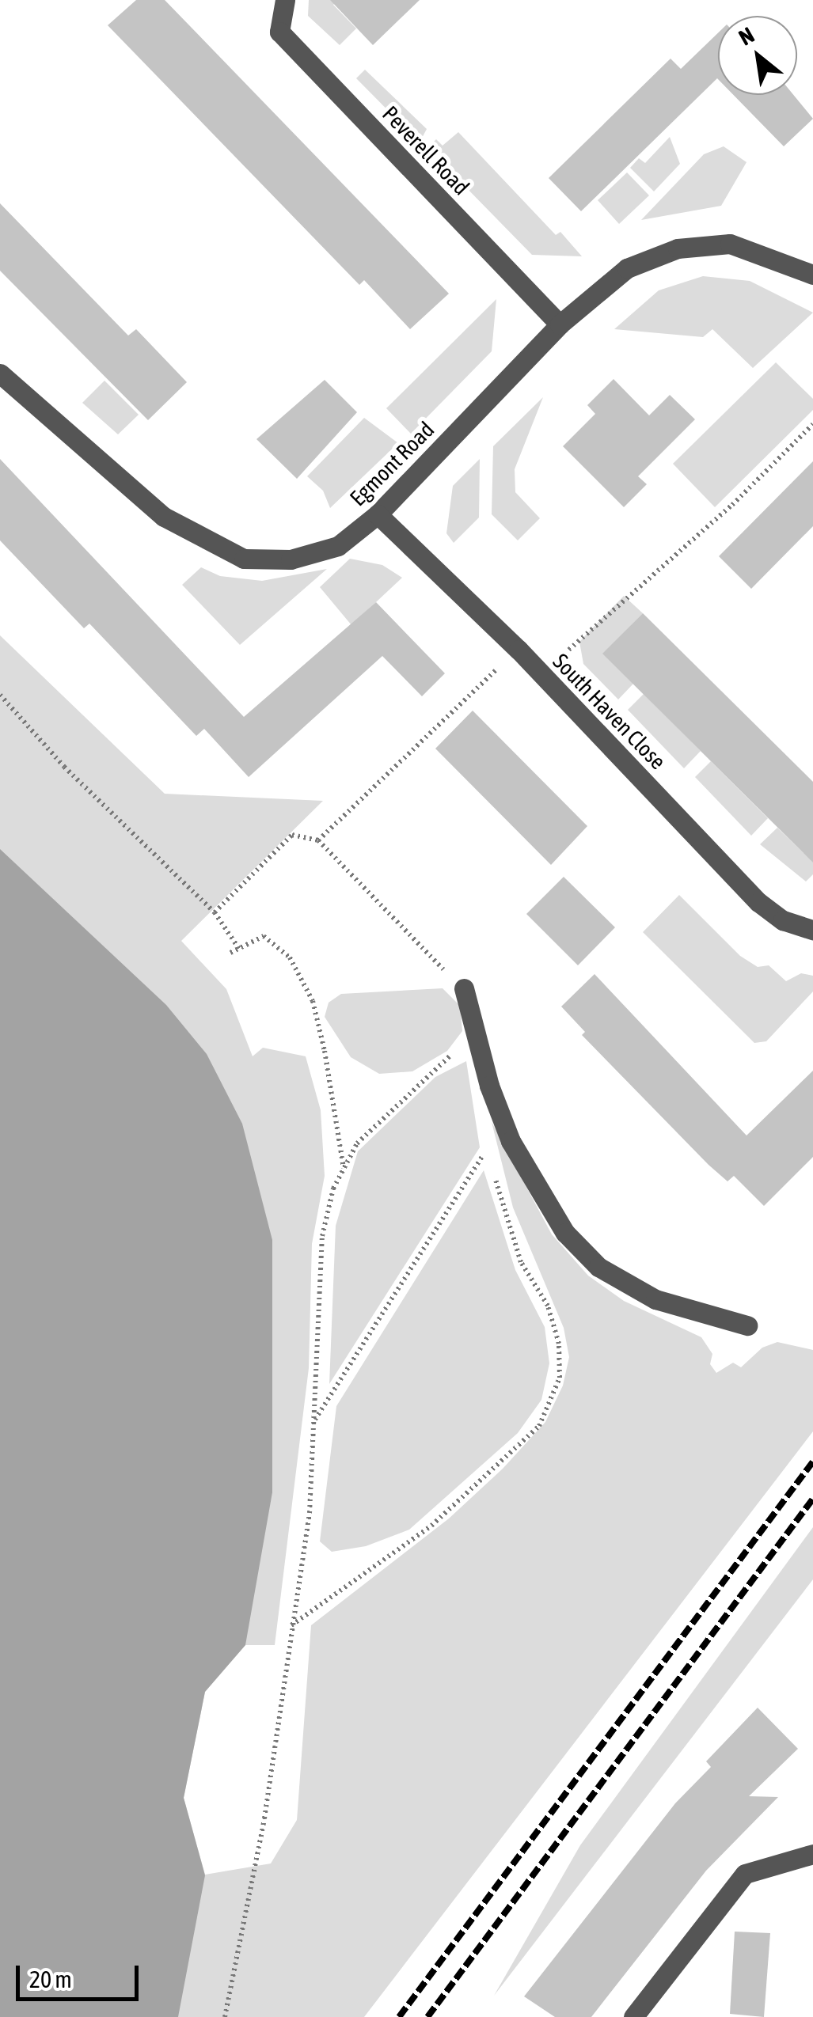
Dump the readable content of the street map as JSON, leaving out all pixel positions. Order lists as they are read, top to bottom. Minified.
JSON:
{"streets":{"street":["Peverell Road","Egmont Road","South Haven Close"]},"crossings":[["Peverell Road","Egmont Road"],["Egmont Road","South Haven Close"]],"scale_bar":"20 m","north":"top left"}
